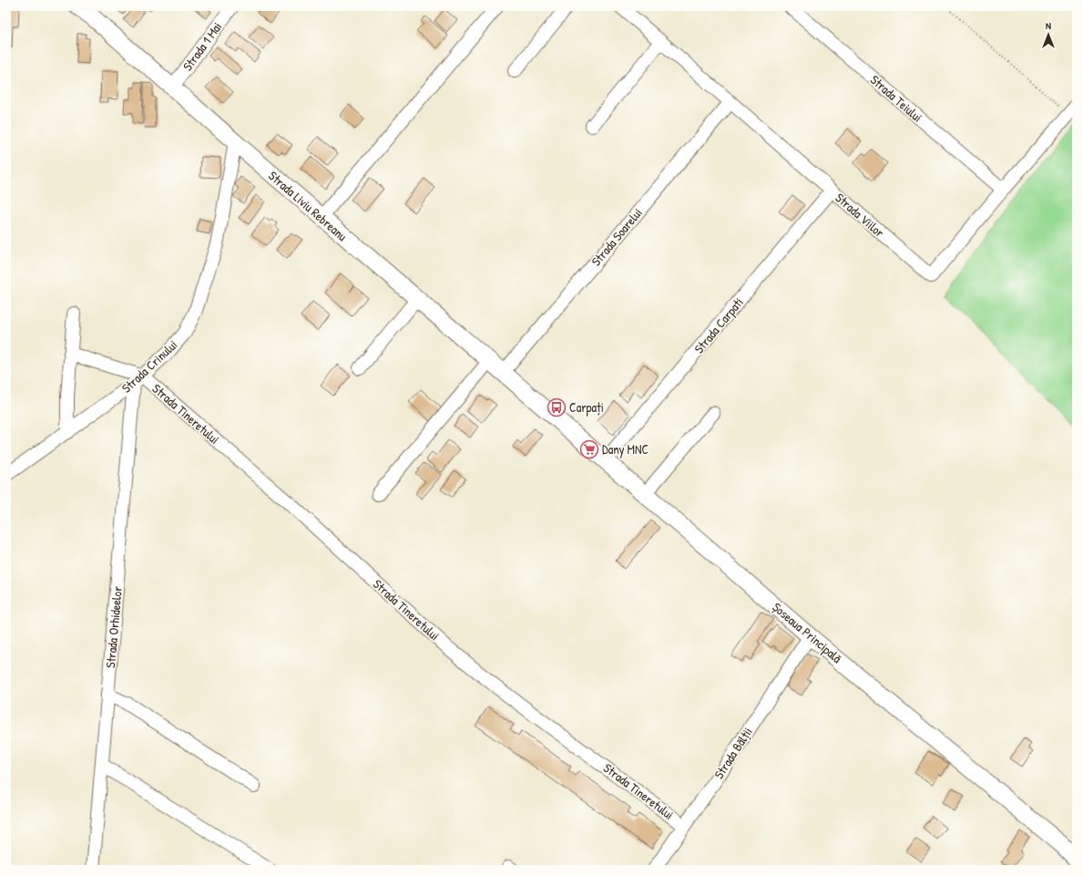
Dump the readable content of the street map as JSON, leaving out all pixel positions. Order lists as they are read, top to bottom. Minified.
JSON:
{"streets":{"main road":["Strada Liviu Rebreanu","Șoseaua Principală"],"street":["Strada 1 Mai","Strada Teiului","Strada Viilor","Strada Soarelui","Strada Carpati","Strada Crinului","Strada Tineretului","Strada Orhideelor","Strada Bălții"]},"crossings":[["Strada 1 Mai","Strada Liviu Rebreanu"],["Strada Teiului","Strada Viilor"],["Strada Liviu Rebreanu","Strada Soarelui"],["Strada Liviu Rebreanu","Strada Crinului"],["Strada Liviu Rebreanu","Șoseaua Principală"],["Strada Viilor","Strada Soarelui"],["Strada Viilor","Strada Carpati"],["Strada Carpati","Șoseaua Principală"],["Strada Crinului","Strada Tineretului"],["Strada Crinului","Strada Orhideelor"],["Strada Tineretului","Strada Orhideelor"],["Strada Tineretului","Strada Bălții"],["Șoseaua Principală","Strada Bălții"]],"places":{"bus stop":["Carpați"],"supermarket":["Dany MNC"]},"north":"top"}
